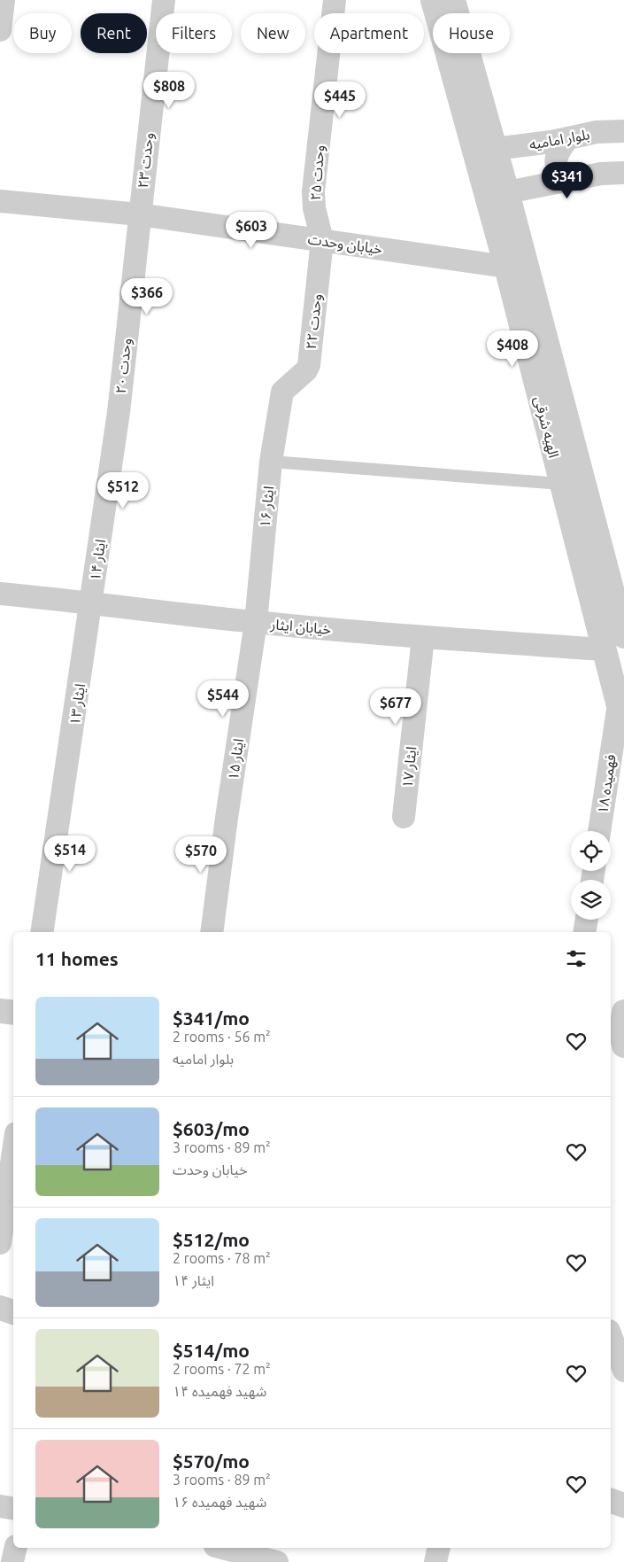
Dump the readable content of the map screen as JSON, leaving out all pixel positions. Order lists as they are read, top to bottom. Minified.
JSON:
{"streets":{"street":["بلوار امامیه","وحدت ۲۳","وحدت ۲۵","خیابان وحدت","وحدت ۲۲","وحدت ۲۰","الهیه شرقی","ایثار ۱۶","ایثار ۱۴","خیابان ایثار","ایثار ۱۳","ایثار ۱۵","ایثار ۱۷","فهمیده ۱۸"]},"crossings":[["بلوار امامیه","الهیه شرقی"],["وحدت ۲۳","خیابان وحدت"],["وحدت ۲۳","وحدت ۲۰"],["وحدت ۲۵","خیابان وحدت"],["وحدت ۲۵","وحدت ۲۲"],["خیابان وحدت","وحدت ۲۲"],["خیابان وحدت","وحدت ۲۰"],["خیابان وحدت","الهیه شرقی"],["وحدت ۲۲","ایثار ۱۶"],["وحدت ۲۰","ایثار ۱۴"],["الهیه شرقی","خیابان ایثار"],["الهیه شرقی","فهمیده ۱۸"],["ایثار ۱۶","خیابان ایثار"],["ایثار ۱۶","ایثار ۱۵"],["ایثار ۱۴","خیابان ایثار"],["ایثار ۱۴","ایثار ۱۳"],["خیابان ایثار","ایثار ۱۳"],["خیابان ایثار","ایثار ۱۵"],["خیابان ایثار","ایثار ۱۷"]],"page":{"chip":["Buy","Rent","Filters","New","Apartment","House"],"price":["$808","$445","$341","$603","$366","$408","$512","$544","$677","$514","$570"],"heading":"11 homes","list":[{"name":"$341/mo","note":"2 rooms · 56 m² · بلوار امامیه"},{"name":"$603/mo","note":"3 rooms · 89 m² · خیابان وحدت"},{"name":"$512/mo","note":"2 rooms · 78 m² · ایثار ۱۴"},{"name":"$514/mo","note":"2 rooms · 72 m² · شهید فهمیده ۱۴"},{"name":"$570/mo","note":"3 rooms · 89 m² · شهید فهمیده ۱۶"}]}}
